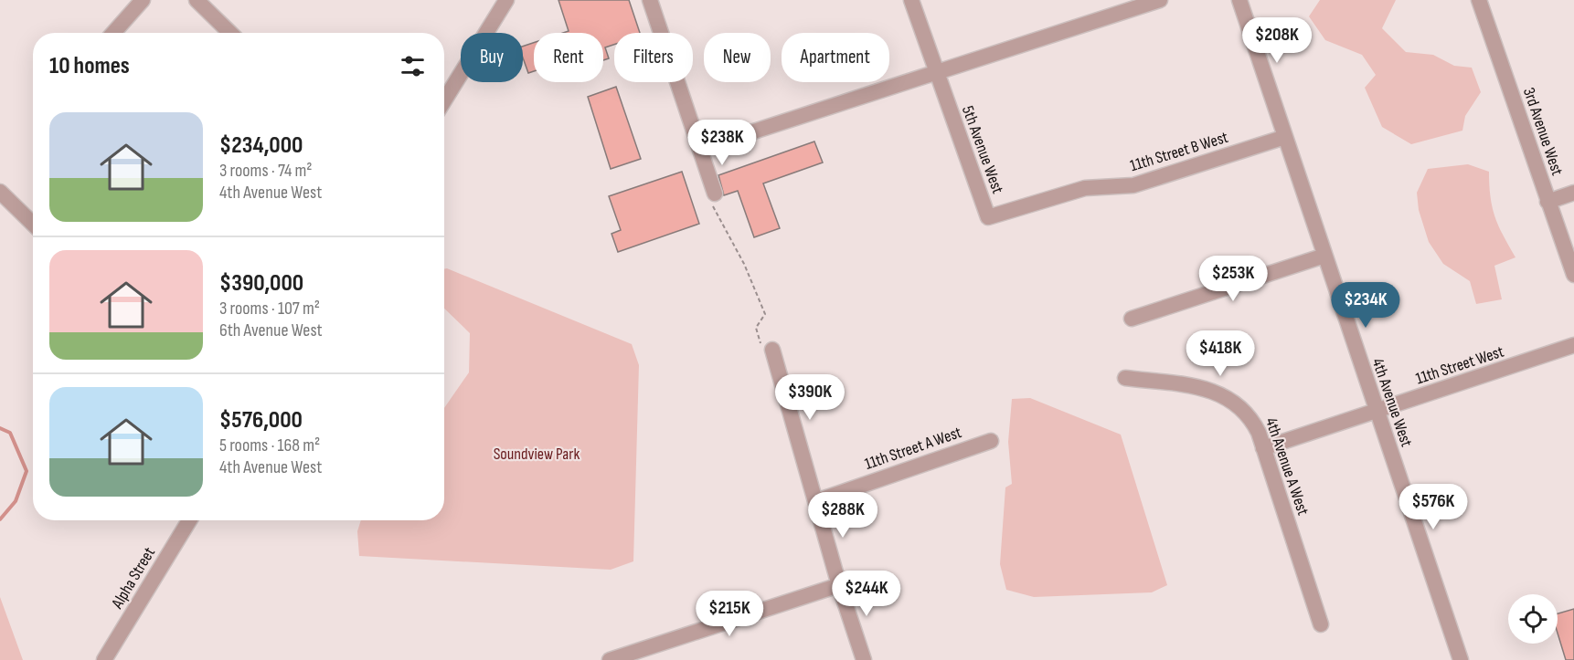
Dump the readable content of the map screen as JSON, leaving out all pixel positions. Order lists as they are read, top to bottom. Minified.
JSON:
{"streets":{"street":["3rd Avenue West","5th Avenue West","11th Street B West","11th Street West","4th Avenue West","11th Street A West","4th Avenue A West","Alpha Street"]},"crossings":[["5th Avenue West","11th Street B West"],["11th Street B West","4th Avenue West"],["11th Street West","4th Avenue West"],["11th Street West","4th Avenue A West"]],"parks":["Soundview Park"],"page":{"price":["$208K","$238K","$253K","$234K","$418K","$390K","$576K","$288K","$244K","$215K"],"chip":["Buy","Rent","Filters","New","Apartment"],"heading":"10 homes","list":[{"name":"$234,000","note":"3 rooms · 74 m² · 4th Avenue West"},{"name":"$390,000","note":"3 rooms · 107 m² · 6th Avenue West"},{"name":"$576,000","note":"5 rooms · 168 m² · 4th Avenue West"}]}}
